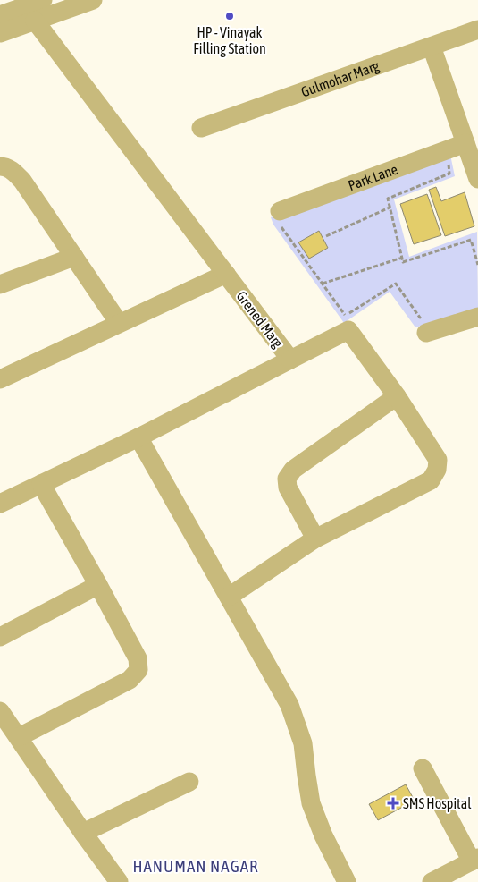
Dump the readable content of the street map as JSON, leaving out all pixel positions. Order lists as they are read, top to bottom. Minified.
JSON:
{"streets":{"street":["Gulmohar Marg","Park Lane","Grened Marg"]},"districts":["HANUMAN NAGAR"],"places":{"other":["HP - Vinayak Filling Station"],"health":["SMS Hospital"]}}
